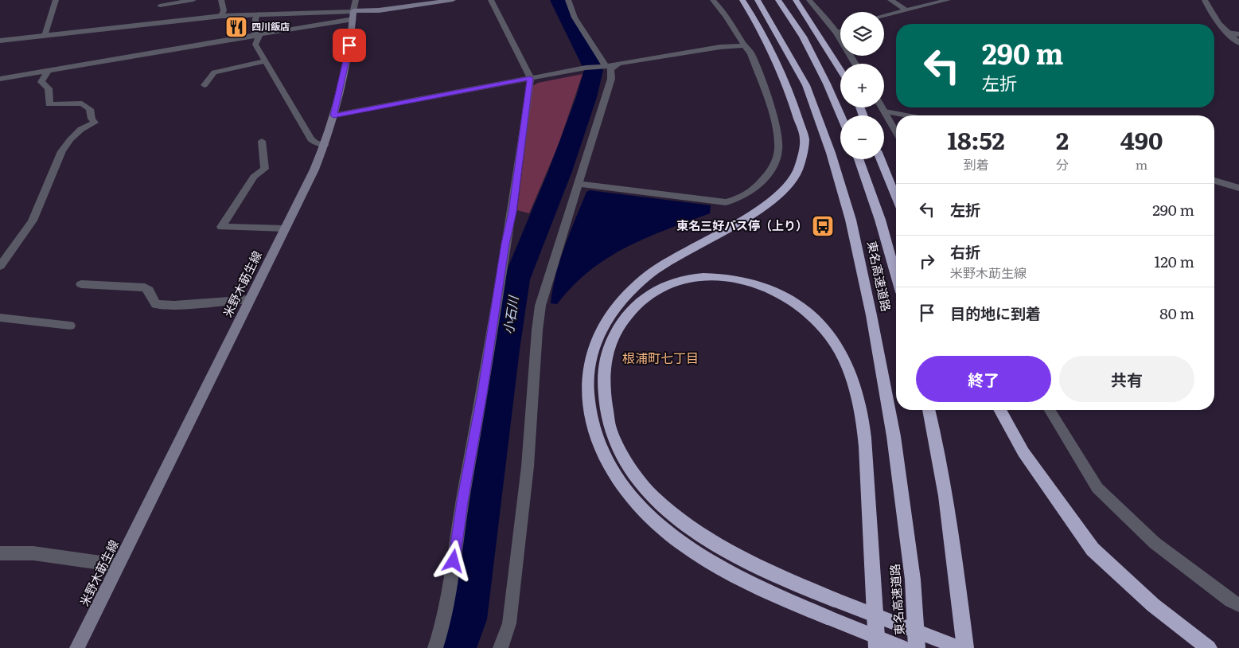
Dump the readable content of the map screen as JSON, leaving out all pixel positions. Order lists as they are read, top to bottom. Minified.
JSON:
{"streets":{"highway":["東名高速道路"],"main road":["米野木莇生線"]},"districts":["根浦町七丁目"],"water":["小石川"],"places":{"restaurant":["四川飯店"],"bus stop":["東名三好バス停（上り）"]},"page":{"map_buttons":["+","−"],"turn":["290 m","左折"],"eta":["18:52","到着","2","分","490","m"],"list":[{"name":"左折","value":"290 m"},{"name":"右折","note":"米野木莇生線","value":"120 m"},{"name":"目的地に到着","value":"80 m"}],"buttons":["終了","共有"]}}
